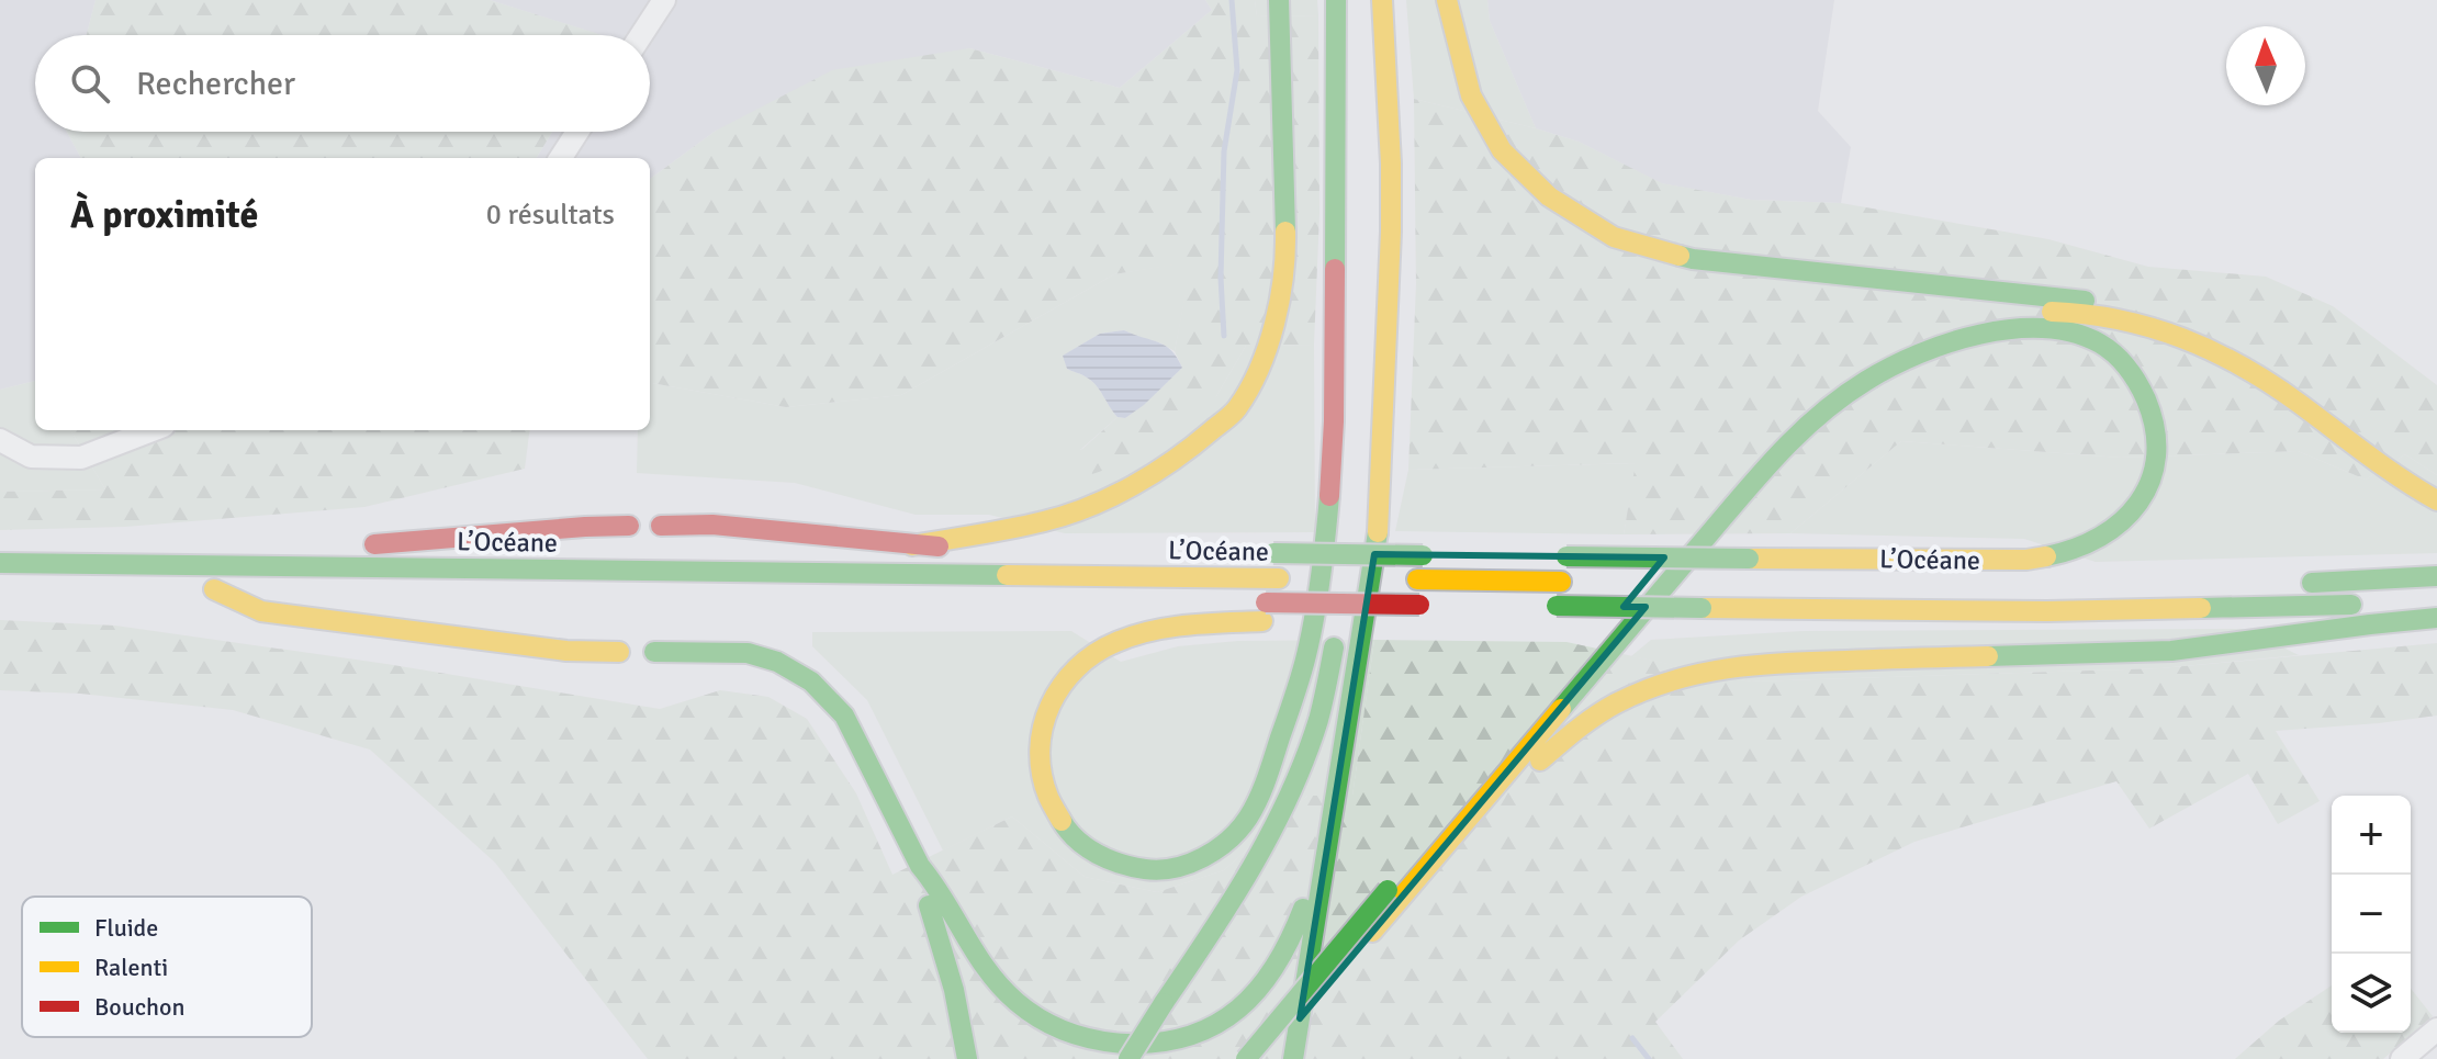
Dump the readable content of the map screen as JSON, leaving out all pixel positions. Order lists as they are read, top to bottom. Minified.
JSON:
{"streets":{"highway":["L’Océane"]},"legend":["Fluide","Ralenti","Bouchon"],"north":"top","page":{"search":"Rechercher","heading":["À proximité","0 résultats"],"map_buttons":["+","−"]}}
